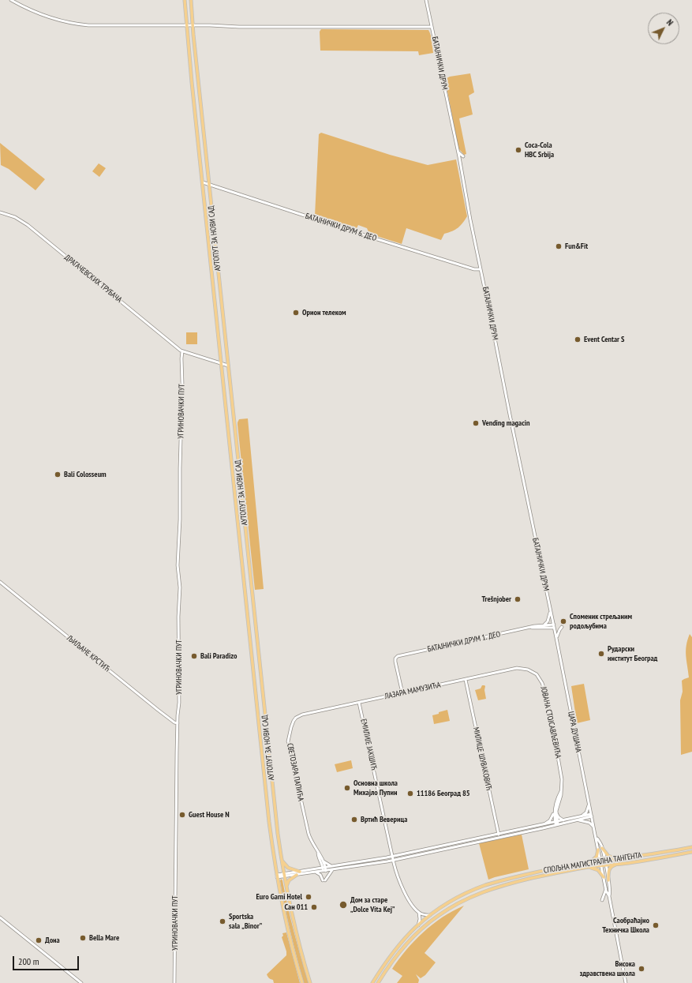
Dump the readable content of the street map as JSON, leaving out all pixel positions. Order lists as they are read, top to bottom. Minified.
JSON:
{"streets":{"main road":["АУТОПУТ ЗА НОВИ САД","СПОЉНА МАГИСТРАЛНА ТАНГЕНТА"],"street":["БАТАЈНИЧКИ ДРУМ","БАТАЈНИЧКИ ДРУМ 6. ДЕО","ДРАГАЧЕВСКИХ ТРУБАЧА","УГРИНОВАЧКИ ПУТ","БАТАЈНИЧКИ ДРУМ 1. ДЕО","ЉИЉАНЕ КРСТИЋ","ЛАЗАРА МАМУЗИЋА","ЈОВАНА СТОЈСАВЉЕВИЋА","ЦАРА ДУШАНА","ЕМИЛИЈЕ ЈАКШИЋ","МИЛИЦЕ ШУВАКОВИЋ","СВЕТОЗАРА ПАПИЋА"]},"crossings":[["БАТАЈНИЧКИ ДРУМ","БАТАЈНИЧКИ ДРУМ 6. ДЕО"],["БАТАЈНИЧКИ ДРУМ","БАТАЈНИЧКИ ДРУМ 1. ДЕО"],["БАТАЈНИЧКИ ДРУМ","ЦАРА ДУШАНА"],["БАТАЈНИЧКИ ДРУМ 6. ДЕО","АУТОПУТ ЗА НОВИ САД"],["ДРАГАЧЕВСКИХ ТРУБАЧА","УГРИНОВАЧКИ ПУТ"],["УГРИНОВАЧКИ ПУТ","ЉИЉАНЕ КРСТИЋ"],["БАТАЈНИЧКИ ДРУМ 1. ДЕО","ЛАЗАРА МАМУЗИЋА"],["БАТАЈНИЧКИ ДРУМ 1. ДЕО","ЦАРА ДУШАНА"],["ЛАЗАРА МАМУЗИЋА","ЈОВАНА СТОЈСАВЉЕВИЋА"],["ЛАЗАРА МАМУЗИЋА","ЕМИЛИЈЕ ЈАКШИЋ"],["ЛАЗАРА МАМУЗИЋА","МИЛИЦЕ ШУВАКОВИЋ"],["ЛАЗАРА МАМУЗИЋА","СВЕТОЗАРА ПАПИЋА"],["ЈОВАНА СТОЈСАВЉЕВИЋА","МИЛИЦЕ ШУВАКОВИЋ"],["ЦАРА ДУШАНА","СПОЉНА МАГИСТРАЛНА ТАНГЕНТА"],["ЕМИЛИЈЕ ЈАКШИЋ","СВЕТОЗАРА ПАПИЋА"]],"places":["Coca-Cola HBC Srbija","Fun&Fit","Орион телеком","Event Centar S","Vending magacin","Bali Colosseum","Trešnjober","Споменик стрељаним родољубима","Рударски институт Београд","Bali Paradizo","Основна школа Михајло Пупин","11186 Београд 85","Guest House N","Вртић Веверица","Euro Garni Hotel","Дом за старе „Dolce Vita Kej”","Сан 011","Sportska sala „Binor”","Саобраћајно Техничка Школа","Bella Mare","Дона","Висока здравствена школа"],"scale_bar":"200 m","north":"top right"}
